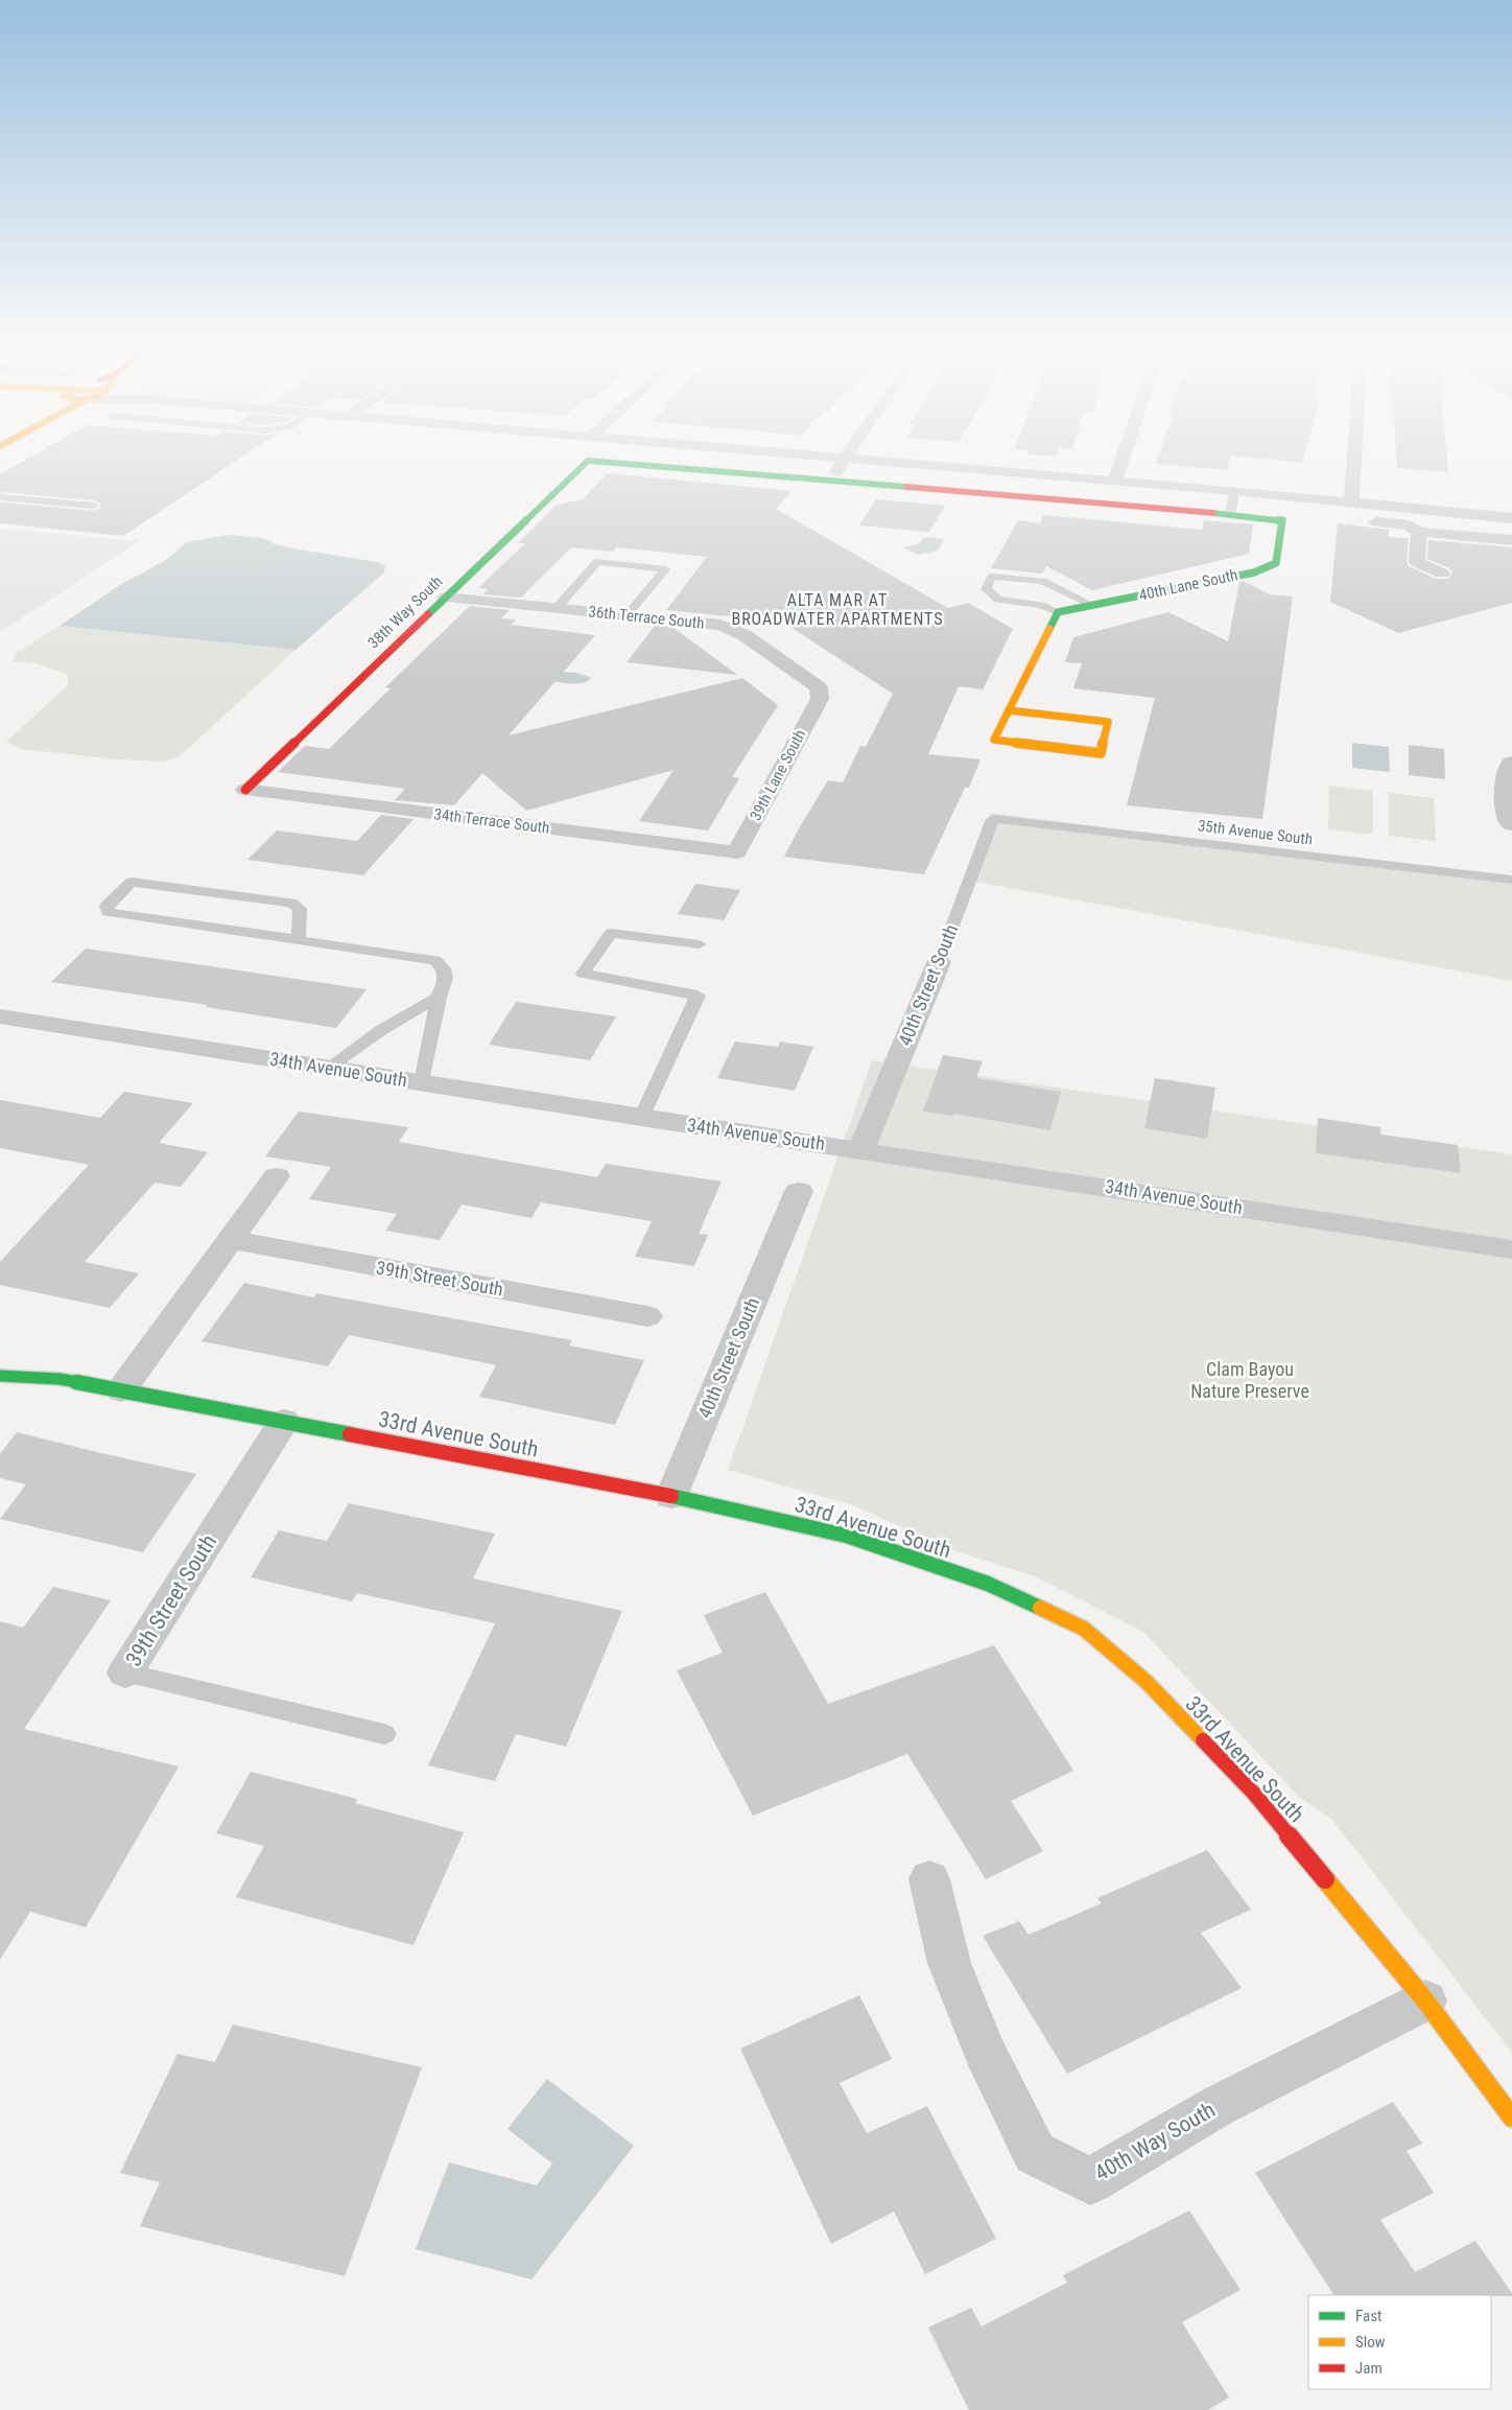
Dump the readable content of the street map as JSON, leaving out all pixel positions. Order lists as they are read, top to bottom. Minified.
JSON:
{"streets":{"street":["40th Lane South","38th Way South","36th Terrace South","39th Lane South","34th Terrace South","40th Street South","34th Avenue South","39th Street South","33rd Avenue South","40th Way South"],"lane":["35th Avenue South"]},"crossings":[["38th Way South","36th Terrace South"],["38th Way South","34th Terrace South"],["36th Terrace South","39th Lane South"],["39th Lane South","34th Terrace South"],["35th Avenue South","40th Street South"],["40th Street South","34th Avenue South"],["40th Street South","33rd Avenue South"],["39th Street South","33rd Avenue South"],["33rd Avenue South","40th Way South"]],"districts":["ALTA MAR AT BROADWATER APARTMENTS"],"parks":["Clam Bayou Nature Preserve"],"legend":["Fast","Slow","Jam"]}
